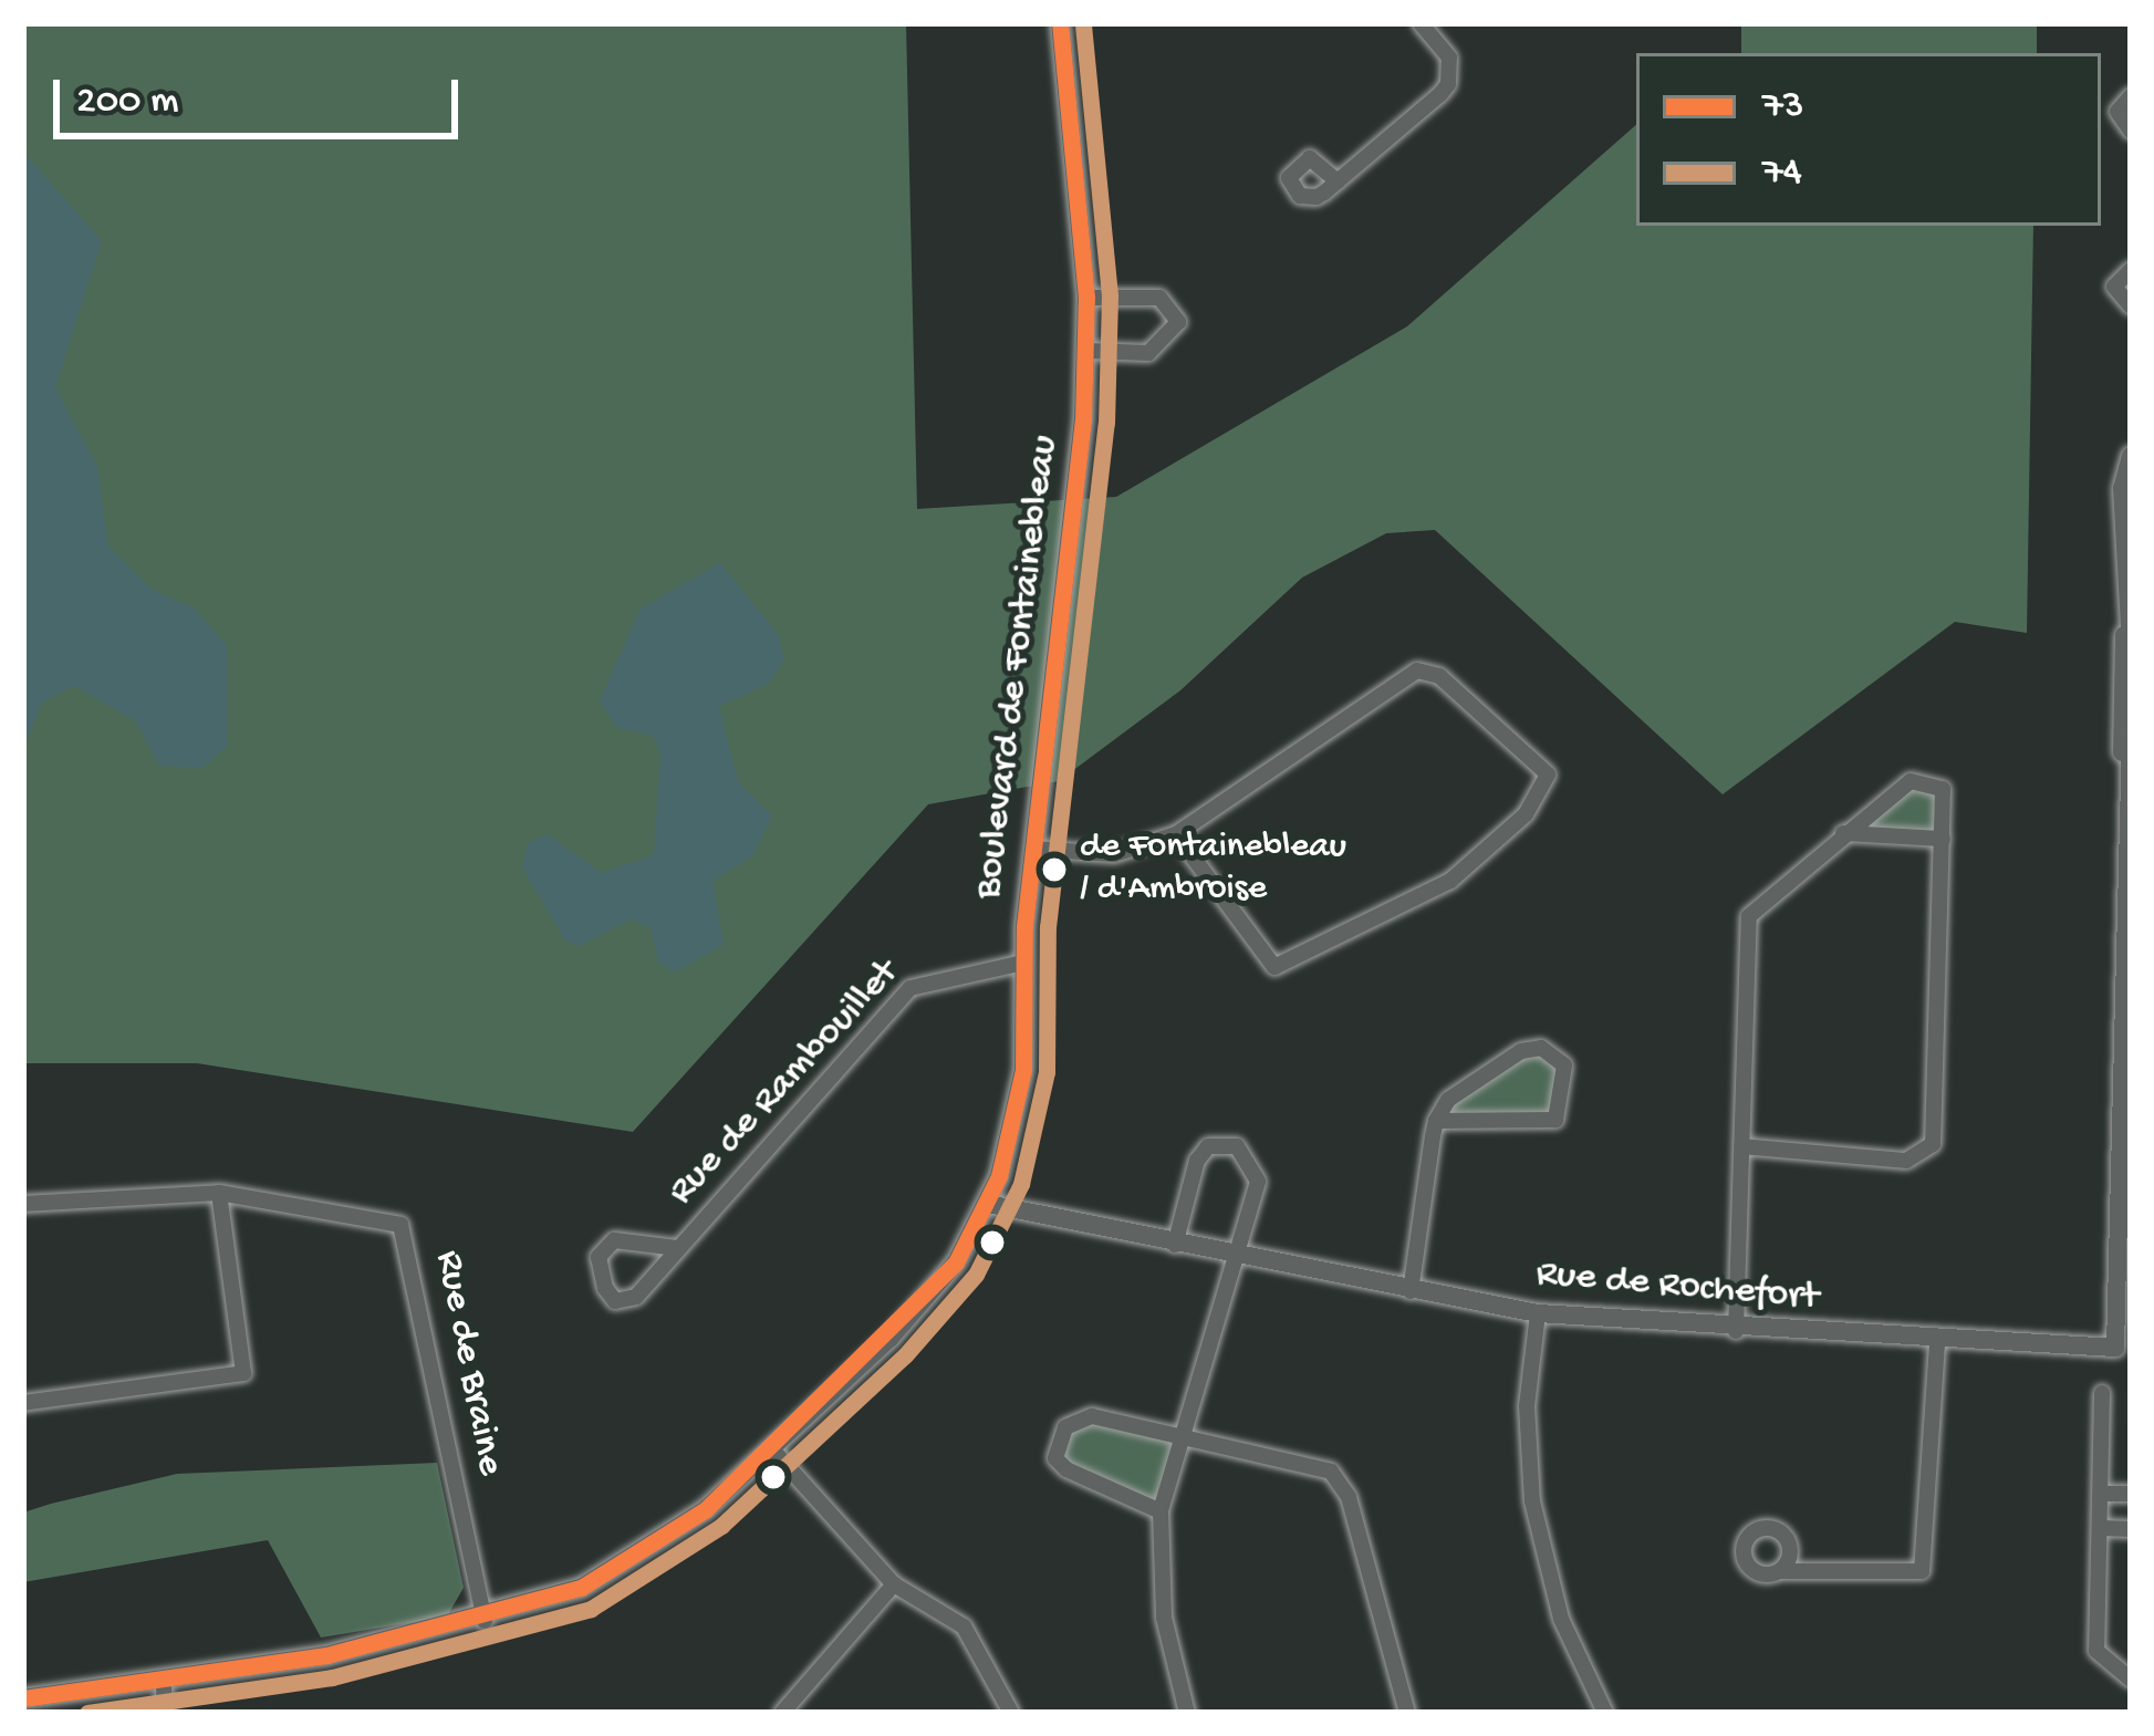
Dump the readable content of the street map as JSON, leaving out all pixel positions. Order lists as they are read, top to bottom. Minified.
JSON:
{"streets":{"street":["Boulevard de Fontainebleau","Rue de Rambouillet","Rue de Rochefort","Rue de Braine"]},"crossings":[["Boulevard de Fontainebleau","Rue de Rambouillet"],["Boulevard de Fontainebleau","Rue de Rochefort"],["Boulevard de Fontainebleau","Rue de Braine"]],"places":["de Fontainebleau / d'Ambroise"],"lines":["transit line 73","transit line 74"],"legend":["73","74"],"scale_bar":"200 m"}
